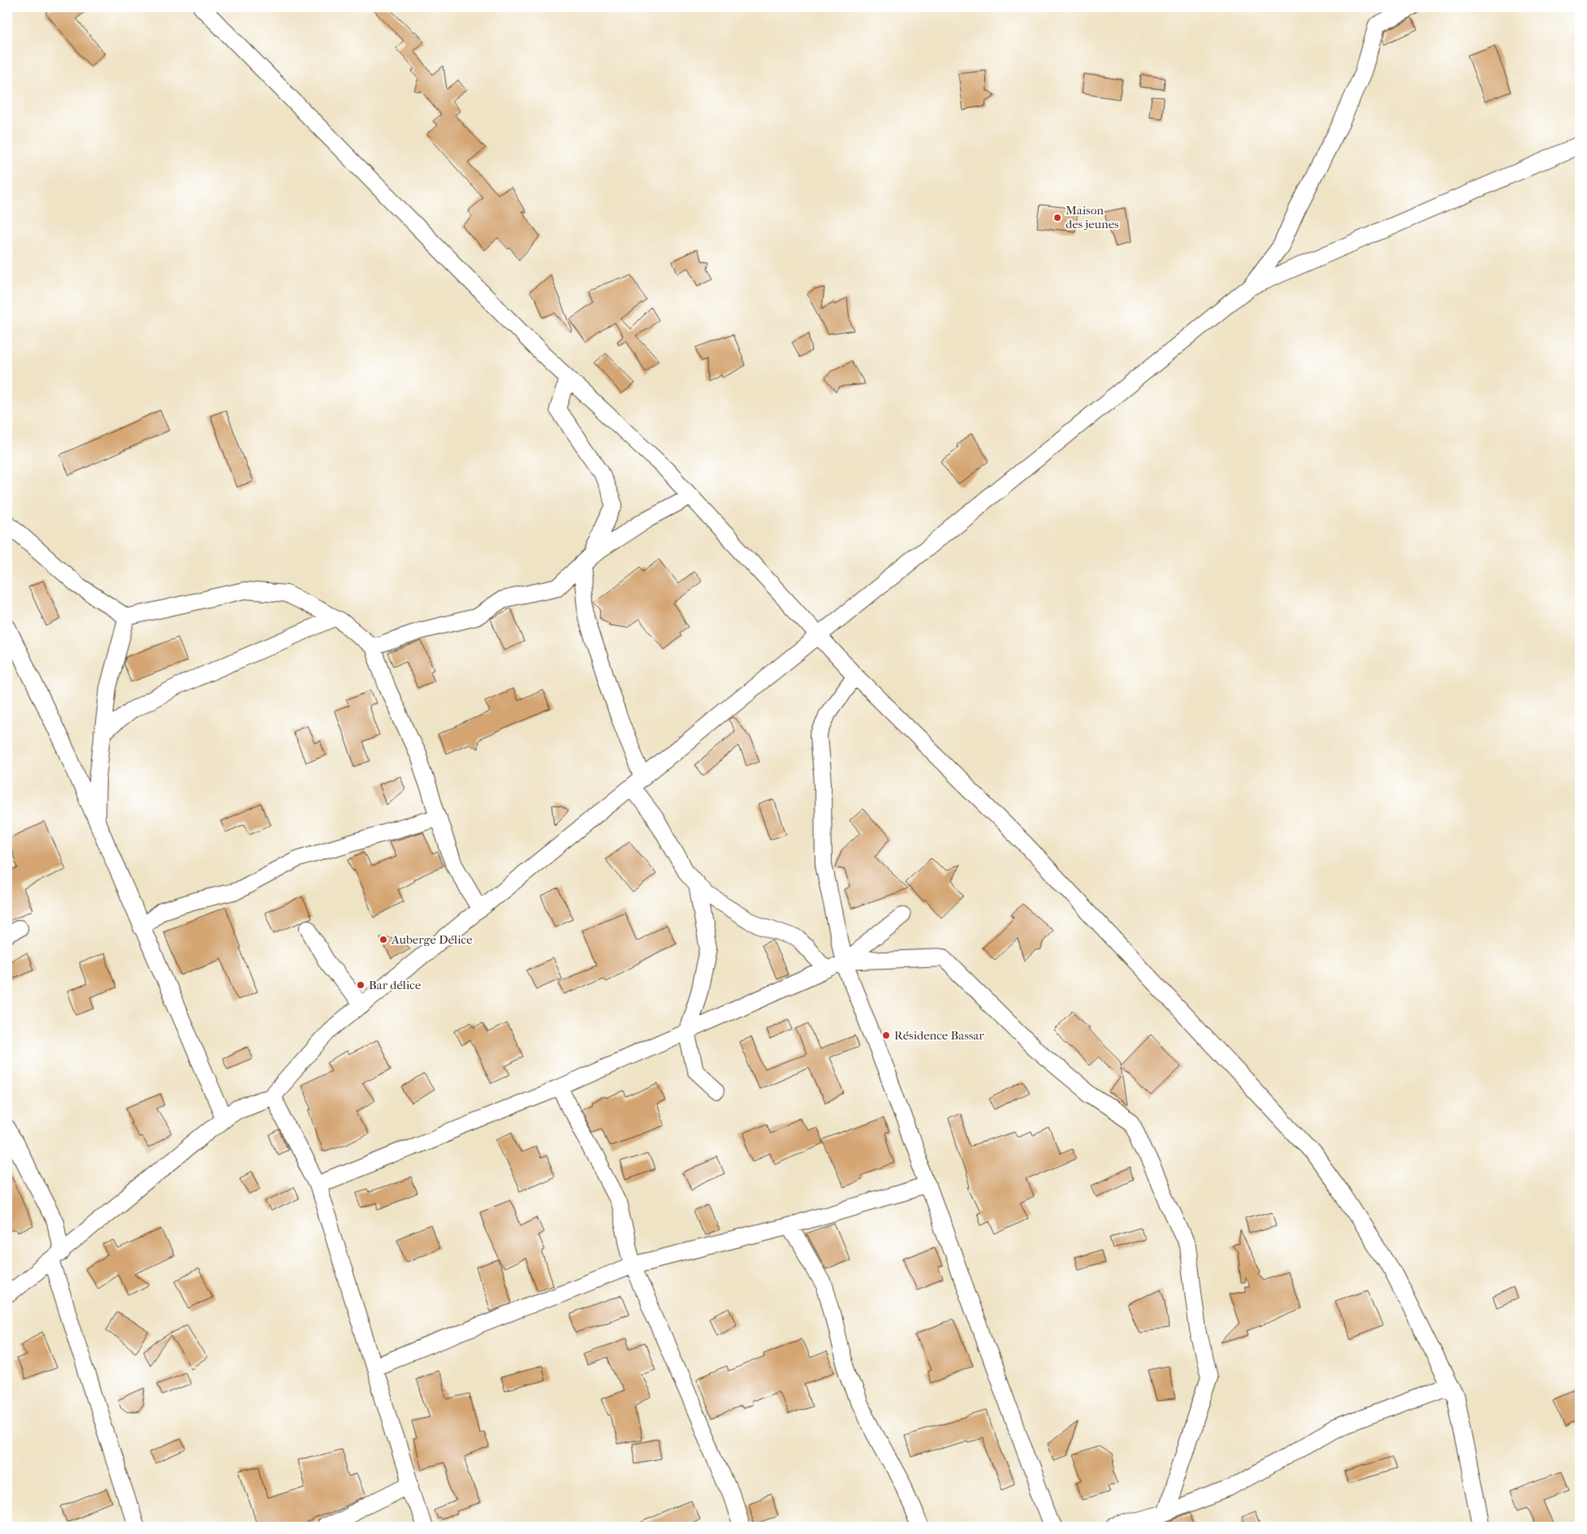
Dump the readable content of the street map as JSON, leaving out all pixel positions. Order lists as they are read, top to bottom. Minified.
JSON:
{"places":["Maison des jeunes","Auberge Délice","Bar délice","Résidence Bassar"]}
